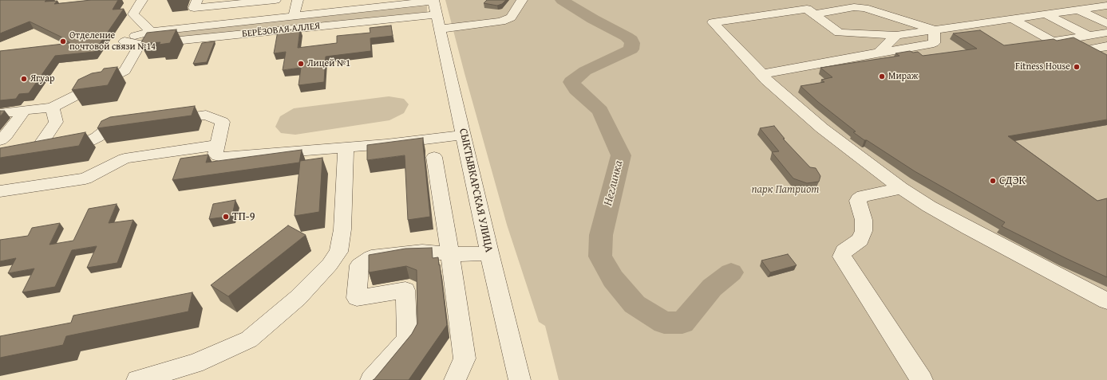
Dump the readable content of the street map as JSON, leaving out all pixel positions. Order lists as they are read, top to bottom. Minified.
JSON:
{"streets":{"street":["БЕРЁЗОВАЯ АЛЛЕЯ","СЫКТЫВКАРСКАЯ УЛИЦА"]},"crossings":[["БЕРЁЗОВАЯ АЛЛЕЯ","СЫКТЫВКАРСКАЯ УЛИЦА"]],"water":["Неглинка"],"parks":["парк Патриот"],"places":["Отделение почтовой связи №14","Лицей №1","Fitness House","Мираж","Ягуар","СДЭК","ТП-9"]}
